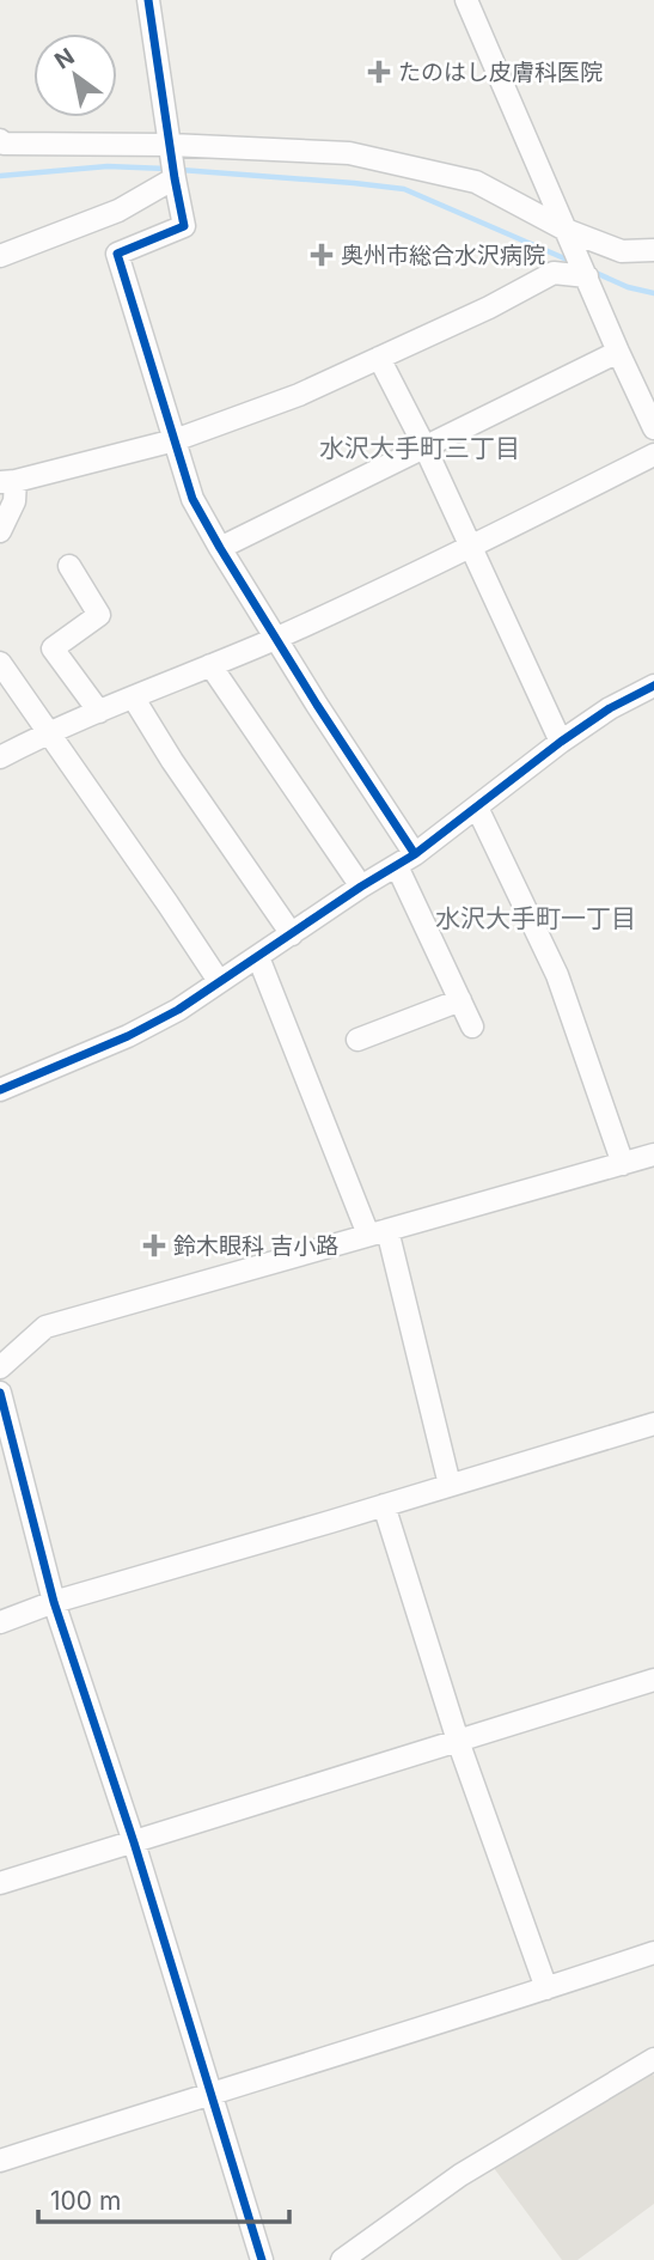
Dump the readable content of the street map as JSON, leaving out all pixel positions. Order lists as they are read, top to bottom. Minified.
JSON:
{"districts":["水沢大手町三丁目","水沢大手町一丁目"],"places":{"health":["たのはし皮膚科医院","奥州市総合水沢病院","鈴木眼科 吉小路"]},"scale_bar":"100 m","north":"top left"}
